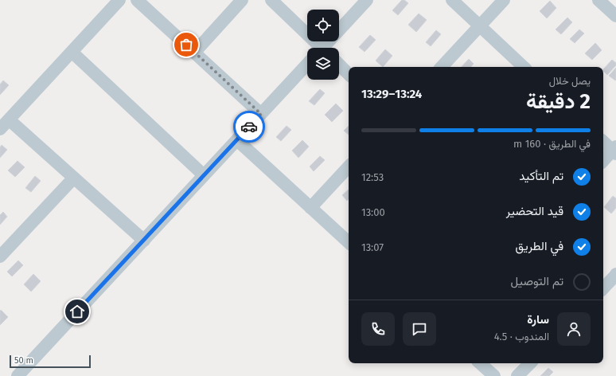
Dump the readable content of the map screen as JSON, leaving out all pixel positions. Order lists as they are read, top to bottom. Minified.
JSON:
{"scale_bar":"50 m","page":{"heading":["2 دقيقة","يصل خلال","13:24–13:29"],"panel":["سارة","المندوب · 4.5"],"bar":"في الطريق · 160 m","list":[["تم التأكيد","12:53"],["قيد التحضير","13:00"],["في الطريق","13:07"],"تم التوصيل"],"scale":"50 m"}}
